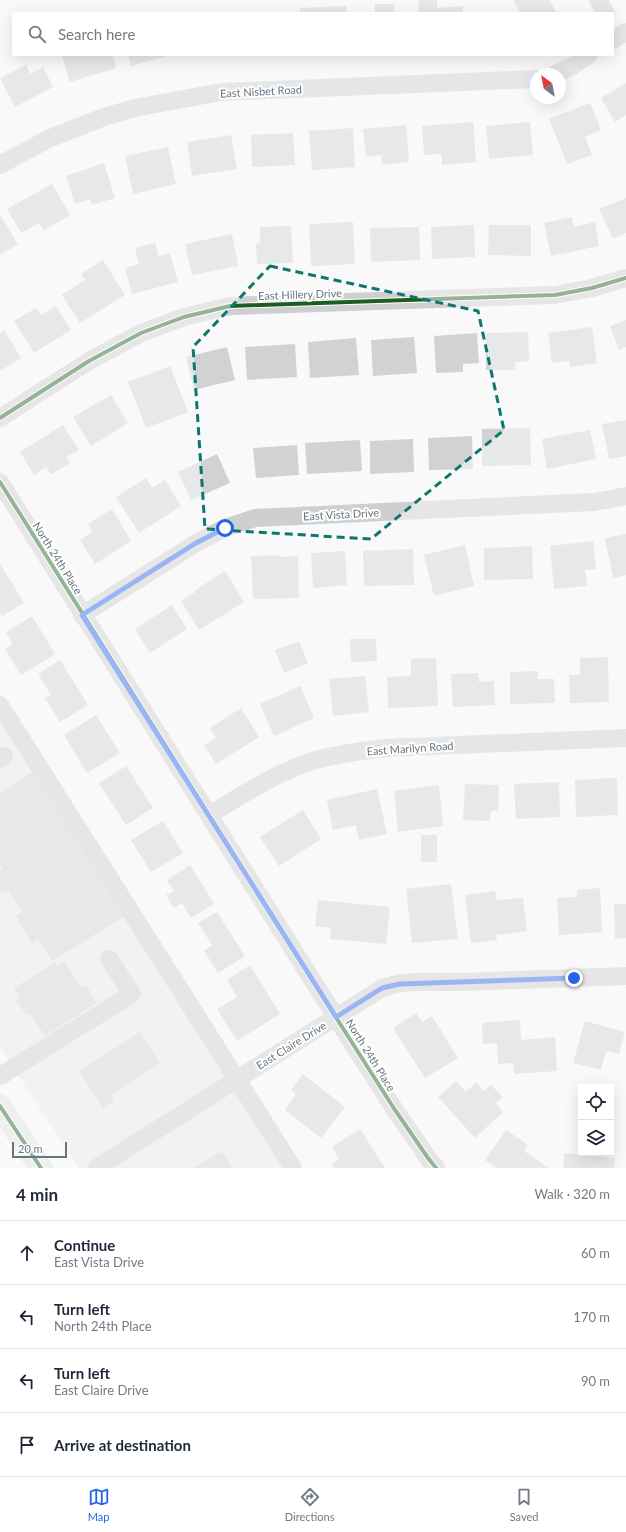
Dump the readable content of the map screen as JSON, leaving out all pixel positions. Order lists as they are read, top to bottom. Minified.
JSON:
{"streets":{"street":["East Nisbet Road","East Hillery Drive","East Vista Drive","North 24th Place","East Marilyn Road","East Claire Drive"]},"crossings":[["East Vista Drive","North 24th Place"],["North 24th Place","East Marilyn Road"],["North 24th Place","East Claire Drive"]],"scale_bar":"20 m","north":"top left","page":{"search":"Search here","scale":"20 m","heading":["4 min","Walk · 320 m"],"list":[["Continue","East Vista Drive","60 m"],["Turn left","North 24th Place","170 m"],["Turn left","East Claire Drive","90 m"],"Arrive at destination"],"nav":["Map","Directions","Saved"]}}
